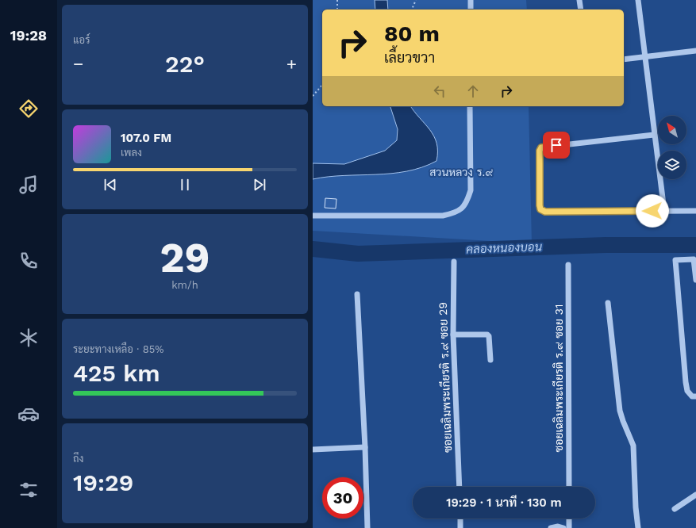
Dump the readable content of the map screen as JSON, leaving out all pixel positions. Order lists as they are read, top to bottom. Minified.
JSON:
{"streets":{"street":["ซอยเฉลิมพระเกียรติ ร.๙ ซอย 29","ซอยเฉลิมพระเกียรติ ร.๙ ซอย 31"]},"water":["คลองหนองบอน"],"parks":["สวนหลวง ร.๙"],"north":"top left","page":{"tabs":"19:28","tile":["แอร์",["29","km/h"],["ระยะทางเหลือ · 85%","425 km"],["ถึง","19:29"]],"turn":["80 m","เลี้ยวขวา"],"heat":["−","22°","+"],"song":["107.0 FM","เพลง"],"limit":"30","trip":"19:29 · 1 นาที · 130 m"}}
